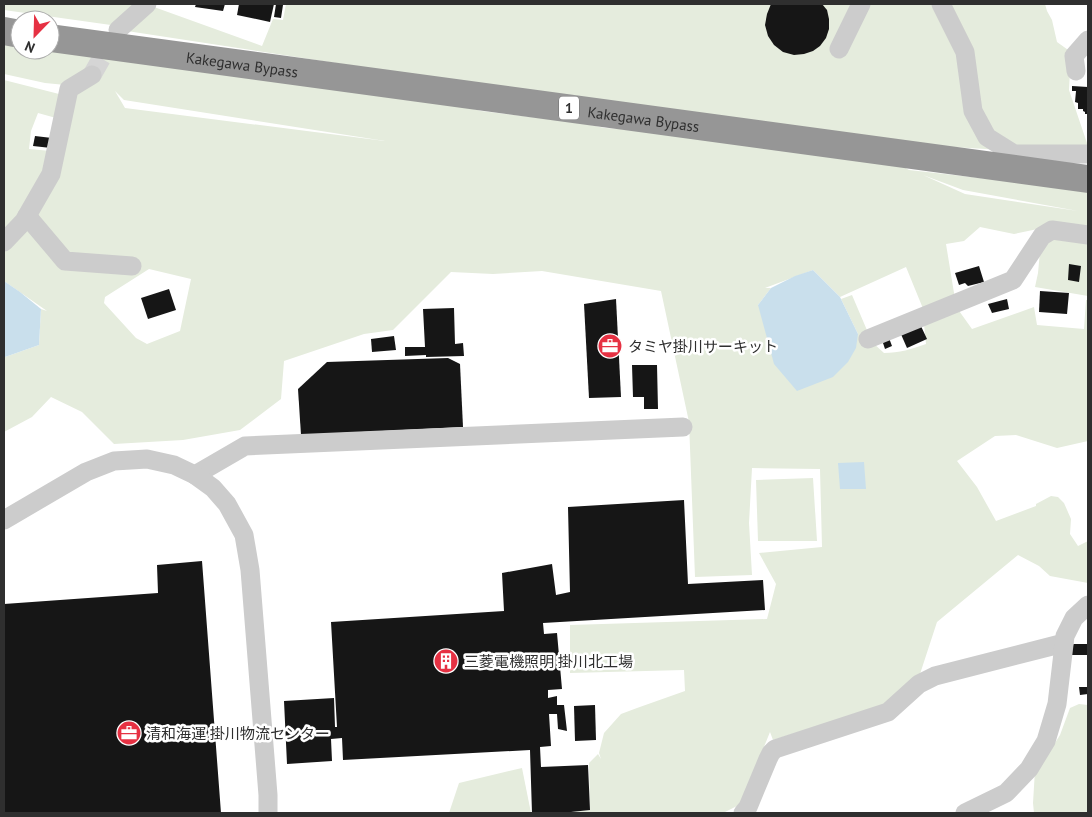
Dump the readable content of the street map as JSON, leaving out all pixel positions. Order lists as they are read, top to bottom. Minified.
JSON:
{"streets":{"highway":["Kakegawa Bypass","1"]},"places":{"office":["タミヤ掛川サーキット","清和海運 掛川物流センター"],"building":["三菱電機照明 掛川北工場"]},"north":"bottom left"}
